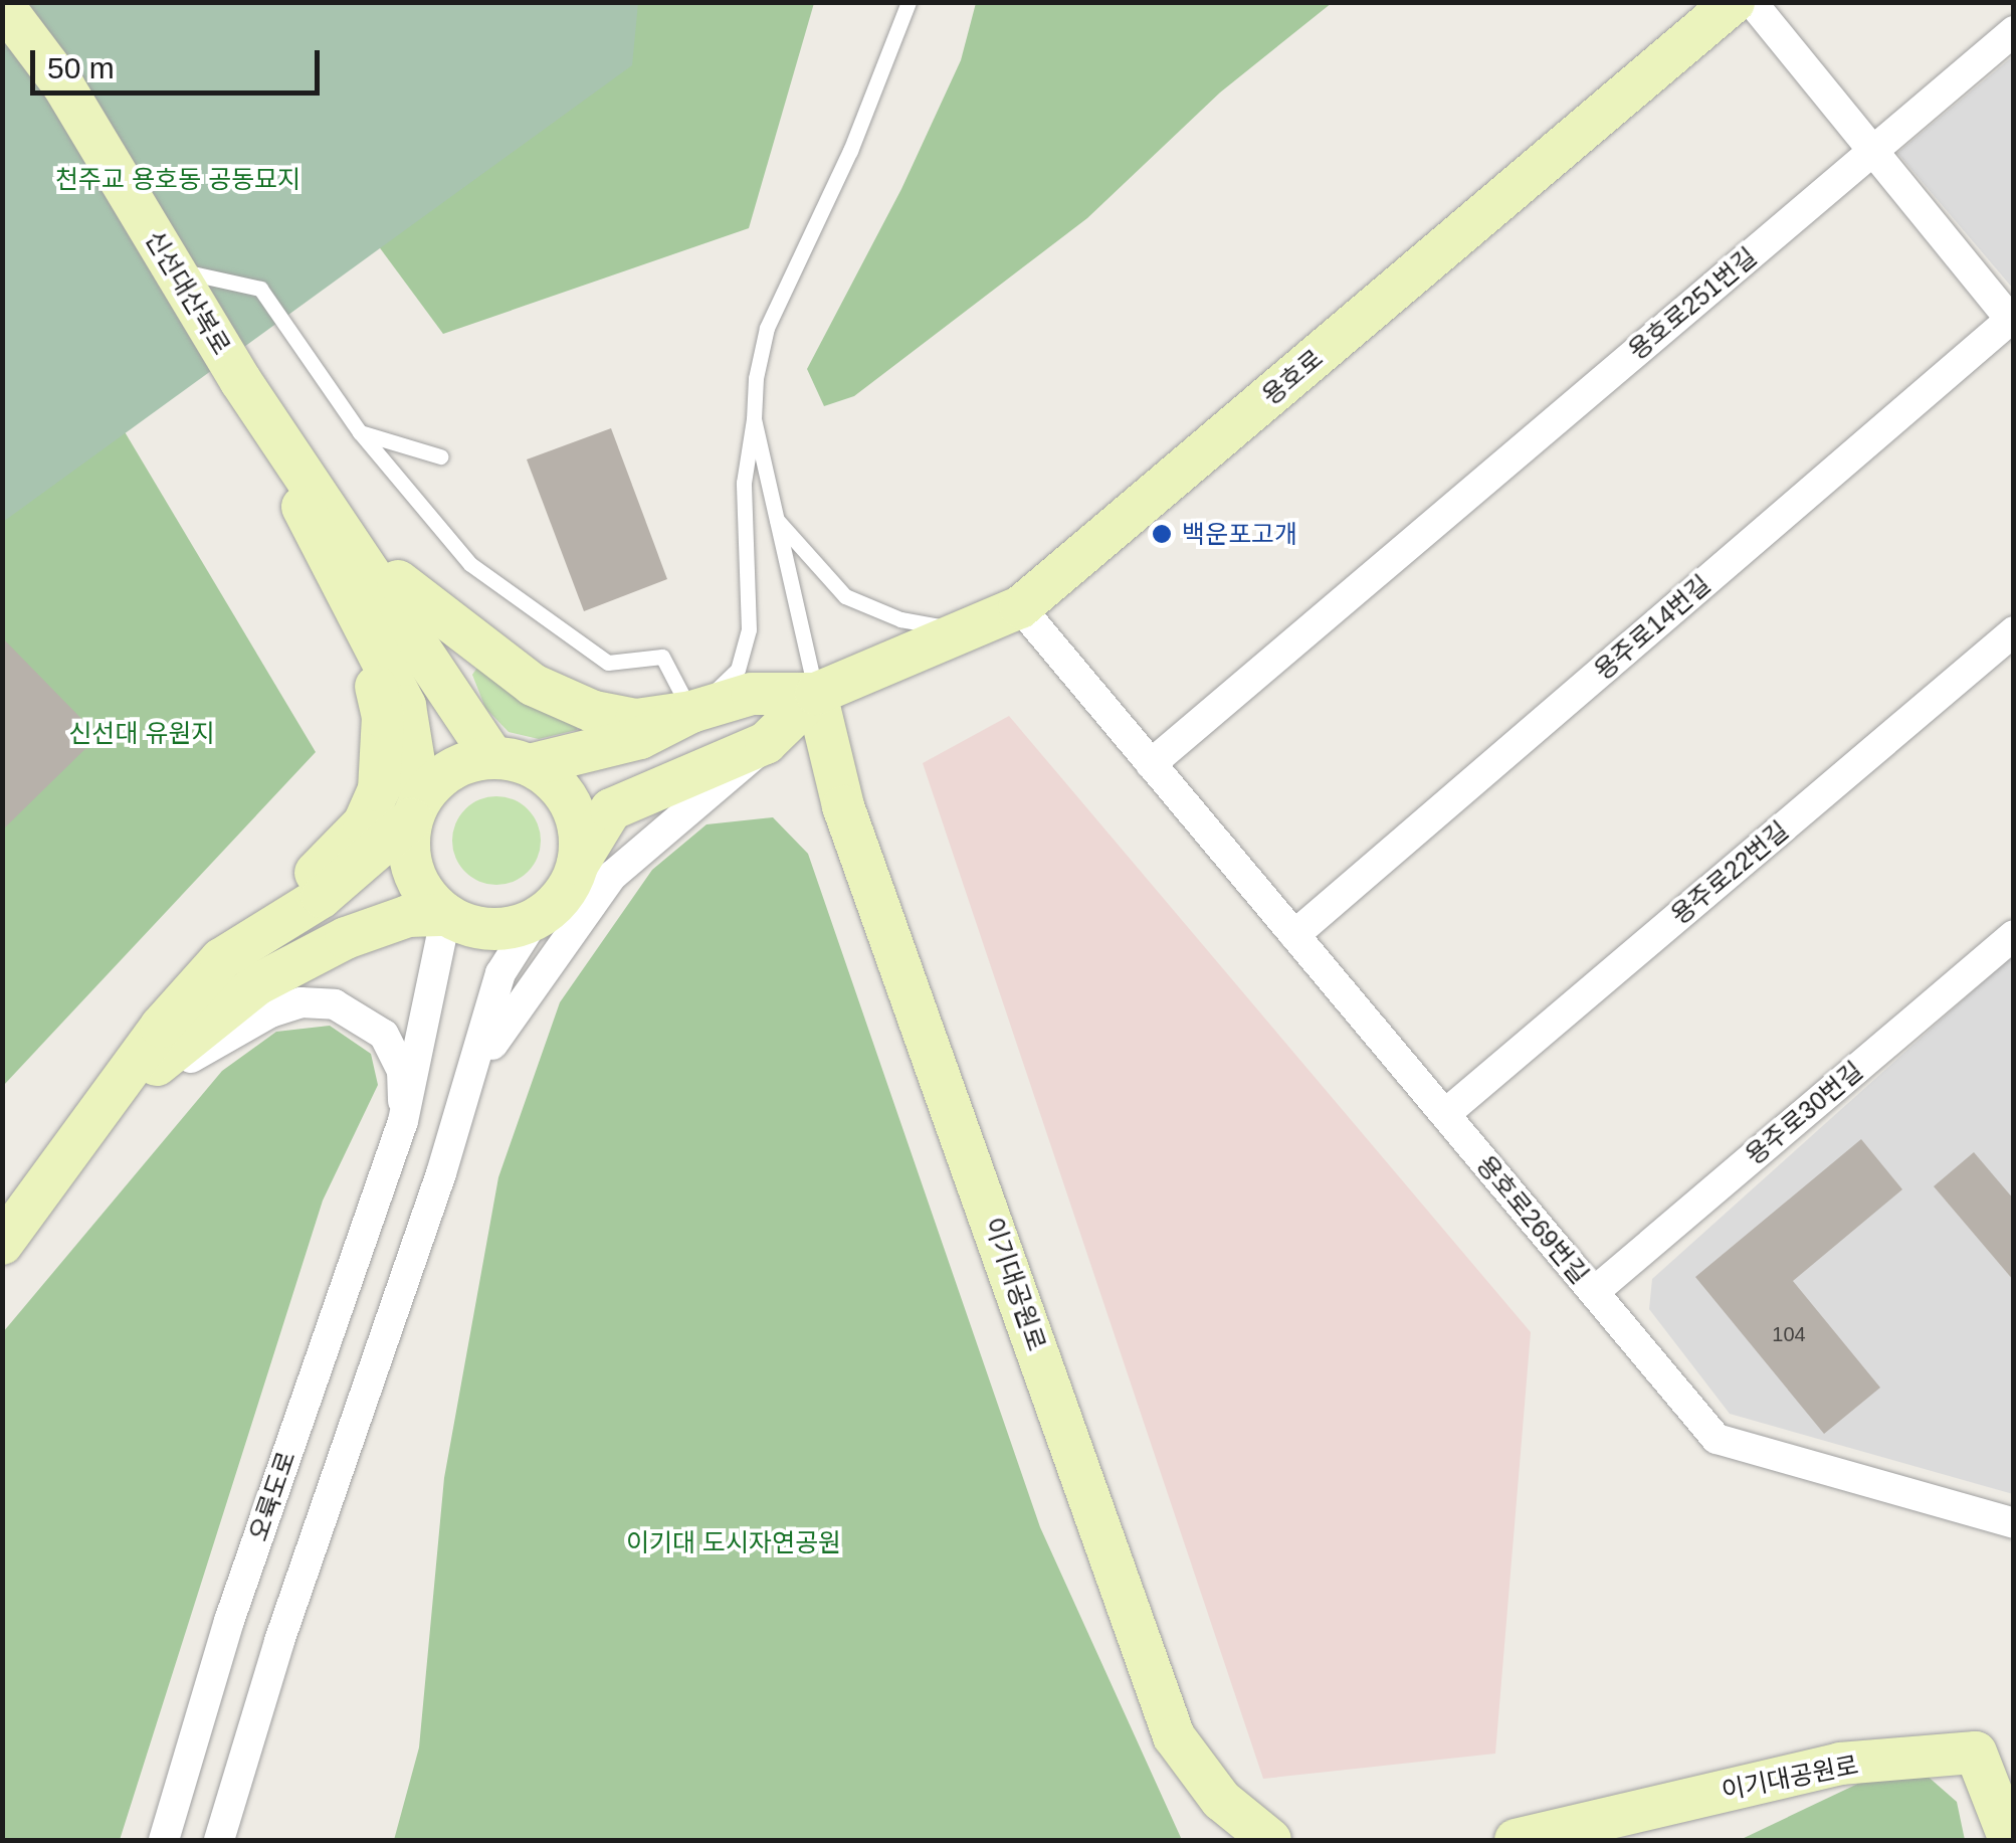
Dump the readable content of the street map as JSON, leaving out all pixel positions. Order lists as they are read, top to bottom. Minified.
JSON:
{"streets":{"main road":["신선대산복로","용호로","이기대공원로"],"street":["용호로251번길","용주로14번길","용주로22번길","용주로30번길","용호로269번길","오륙도로"]},"crossings":[["용호로251번길","용호로269번길"],["용호로","용호로269번길"],["용호로","이기대공원로"],["용주로14번길","용호로269번길"],["용주로22번길","용호로269번길"],["용주로30번길","용호로269번길"]],"parks":["천주교 용호동 공동묘지","신선대 유원지","이기대 도시자연공원"],"places":["백운포고개"],"house_numbers":["104"],"scale_bar":"50 m"}
